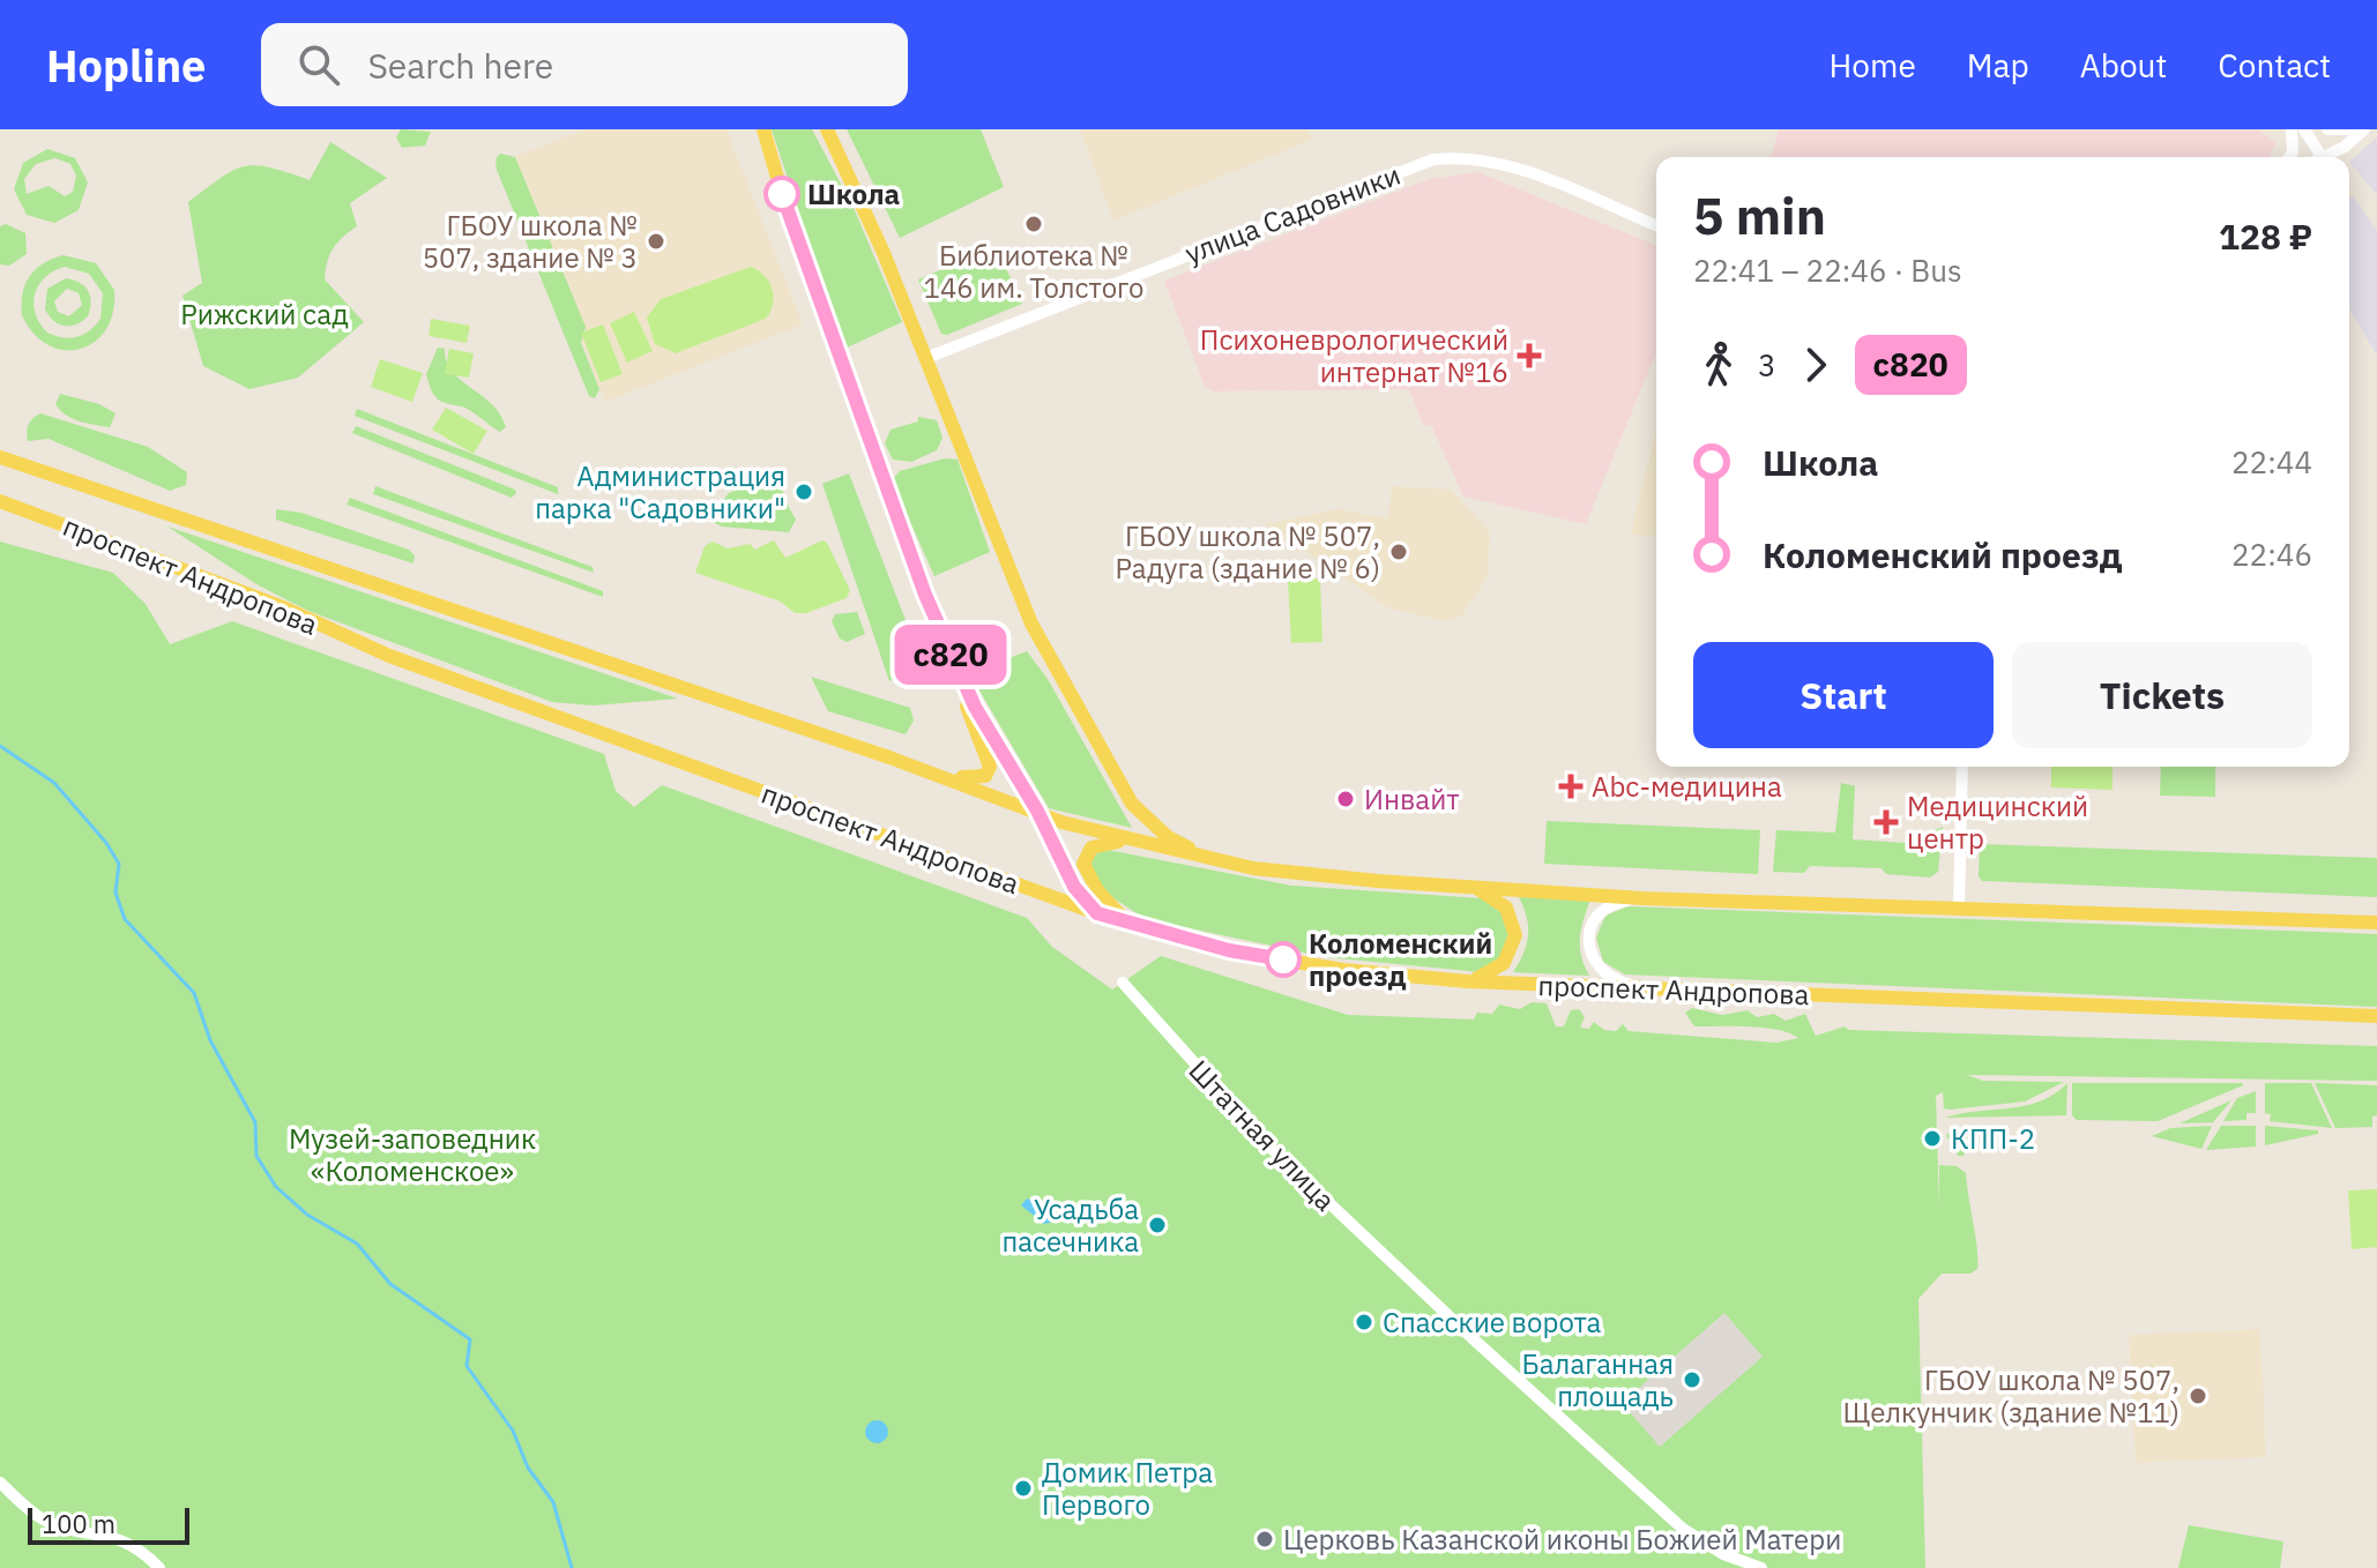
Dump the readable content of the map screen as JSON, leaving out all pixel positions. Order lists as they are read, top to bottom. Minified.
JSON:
{"streets":{"main road":["проспект Андропова"],"street":["улица Садовники","Штатная улица"]},"parks":["Рижский сад","Музей-заповедник «Коломенское»"],"places":{"other":["Школа","Библиотека № 146 им. Толстого","ГБОУ школа № 507, здание № 3","Администрация парка \"Садовники\"","ГБОУ школа № 507, Радуга (здание № 6)","Инвайт","Коломенский проезд","КПП-2","Усадьба пасечника","Спасские ворота","Балаганная площадь","ГБОУ школа № 507, Щелкунчик (здание №11)","Домик Петра Первого","Церковь Казанской иконы Божией Матери"],"health":["Психоневрологический интернат №16","Abc-медицина","Медицинский центр"]},"lines":["bus line с820"],"scale_bar":"100 m","page":{"header":"Hopline","search":"Search here","nav":["Home","Map","About","Contact"],"on_map":"с820","heading":["5 min","22:41 – 22:46 · Bus","128 ₽"],"legs":["3","с820"],"list":[{"name":"Школа","value":"22:44"},{"name":"Коломенский проезд","value":"22:46"}],"buttons":["Start","Tickets"],"scale":"100 m"}}
